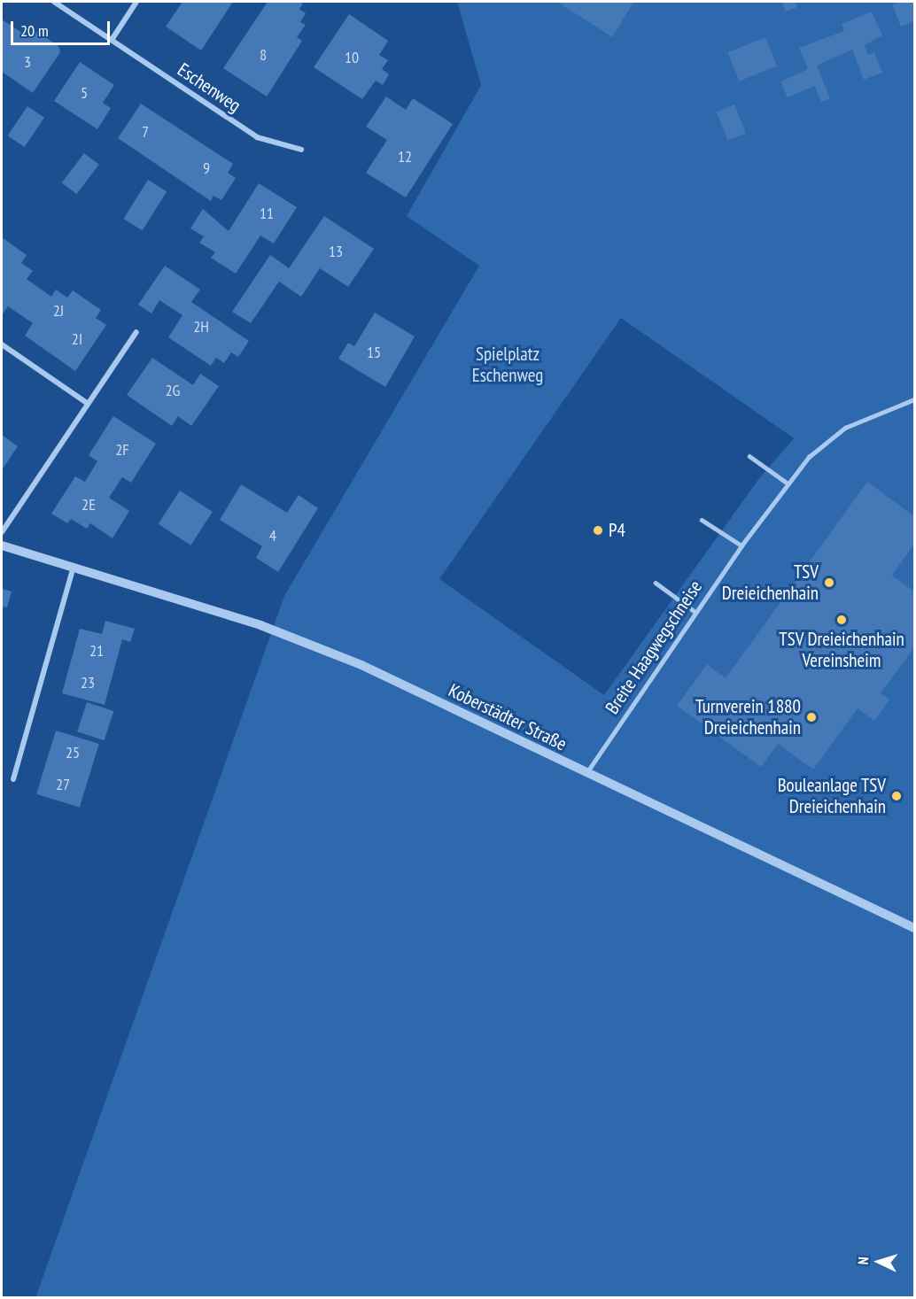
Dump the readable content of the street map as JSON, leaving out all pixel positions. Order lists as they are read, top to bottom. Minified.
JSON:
{"streets":{"street":["Eschenweg","Koberstädter Straße"],"lane":["Breite Haagwegschneise"]},"crossings":[["Breite Haagwegschneise","Koberstädter Straße"]],"parks":["Spielplatz Eschenweg"],"places":["P4","TSV Dreieichenhain","TSV Dreieichenhain Vereinsheim","Turnverein 1880 Dreieichenhain","Bouleanlage TSV Dreieichenhain"],"house_numbers":["8","10","3","5","7","12","9","11","13","2J","2H","2I","15","2G","2F","2E","4","21","23","25","27"],"scale_bar":"20 m","north":"left"}
